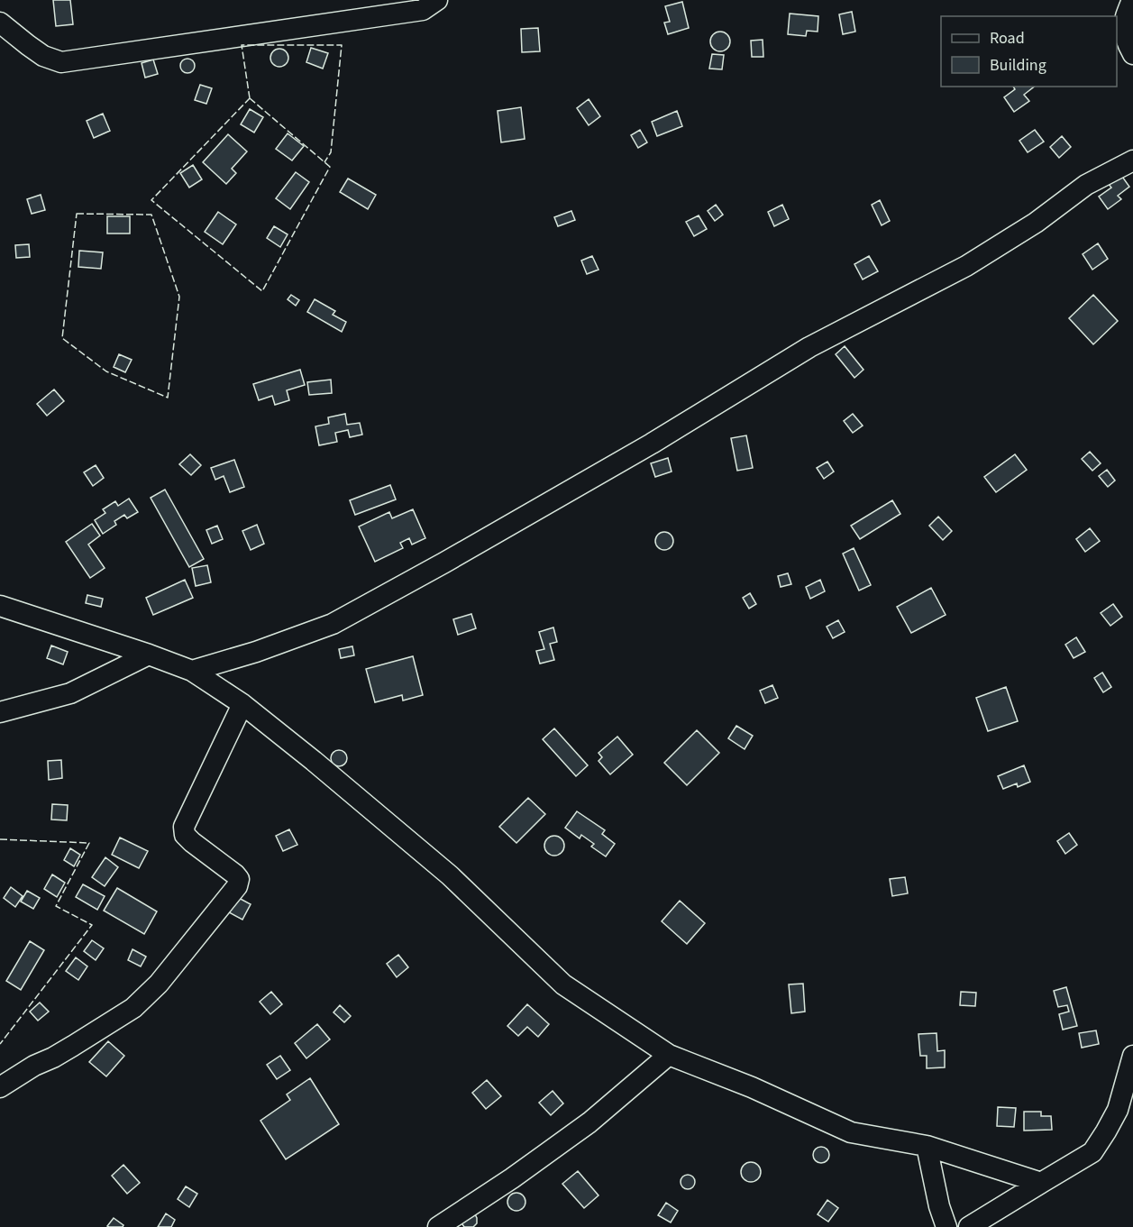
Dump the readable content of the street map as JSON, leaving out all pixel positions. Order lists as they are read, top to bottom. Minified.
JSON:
{"legend":["Road","Building"]}
